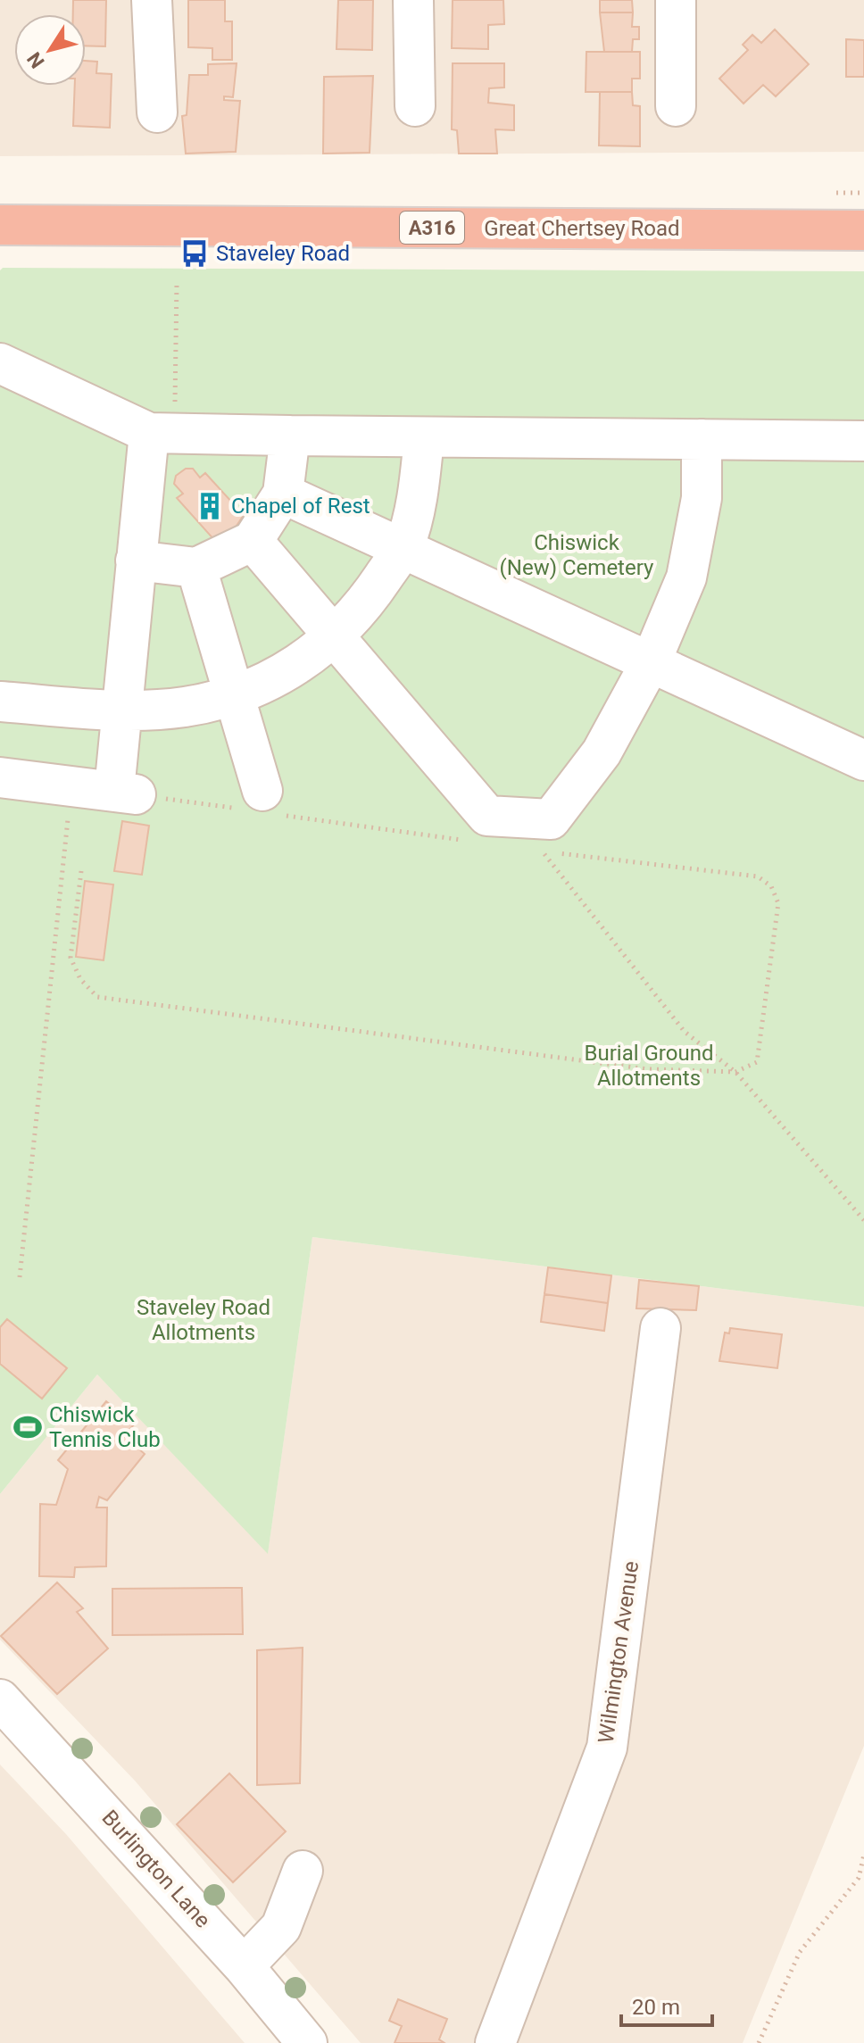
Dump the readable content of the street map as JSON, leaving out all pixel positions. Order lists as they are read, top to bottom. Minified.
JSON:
{"streets":{"highway":["A316","Great Chertsey Road"],"street":["Wilmington Avenue","Burlington Lane"]},"parks":["Chiswick (New) Cemetery","Burial Ground Allotments","Staveley Road Allotments"],"places":{"bus stop":["Staveley Road"],"building":["Chapel of Rest"],"sports":["Chiswick Tennis Club"]},"scale_bar":"20 m","north":"bottom left"}
